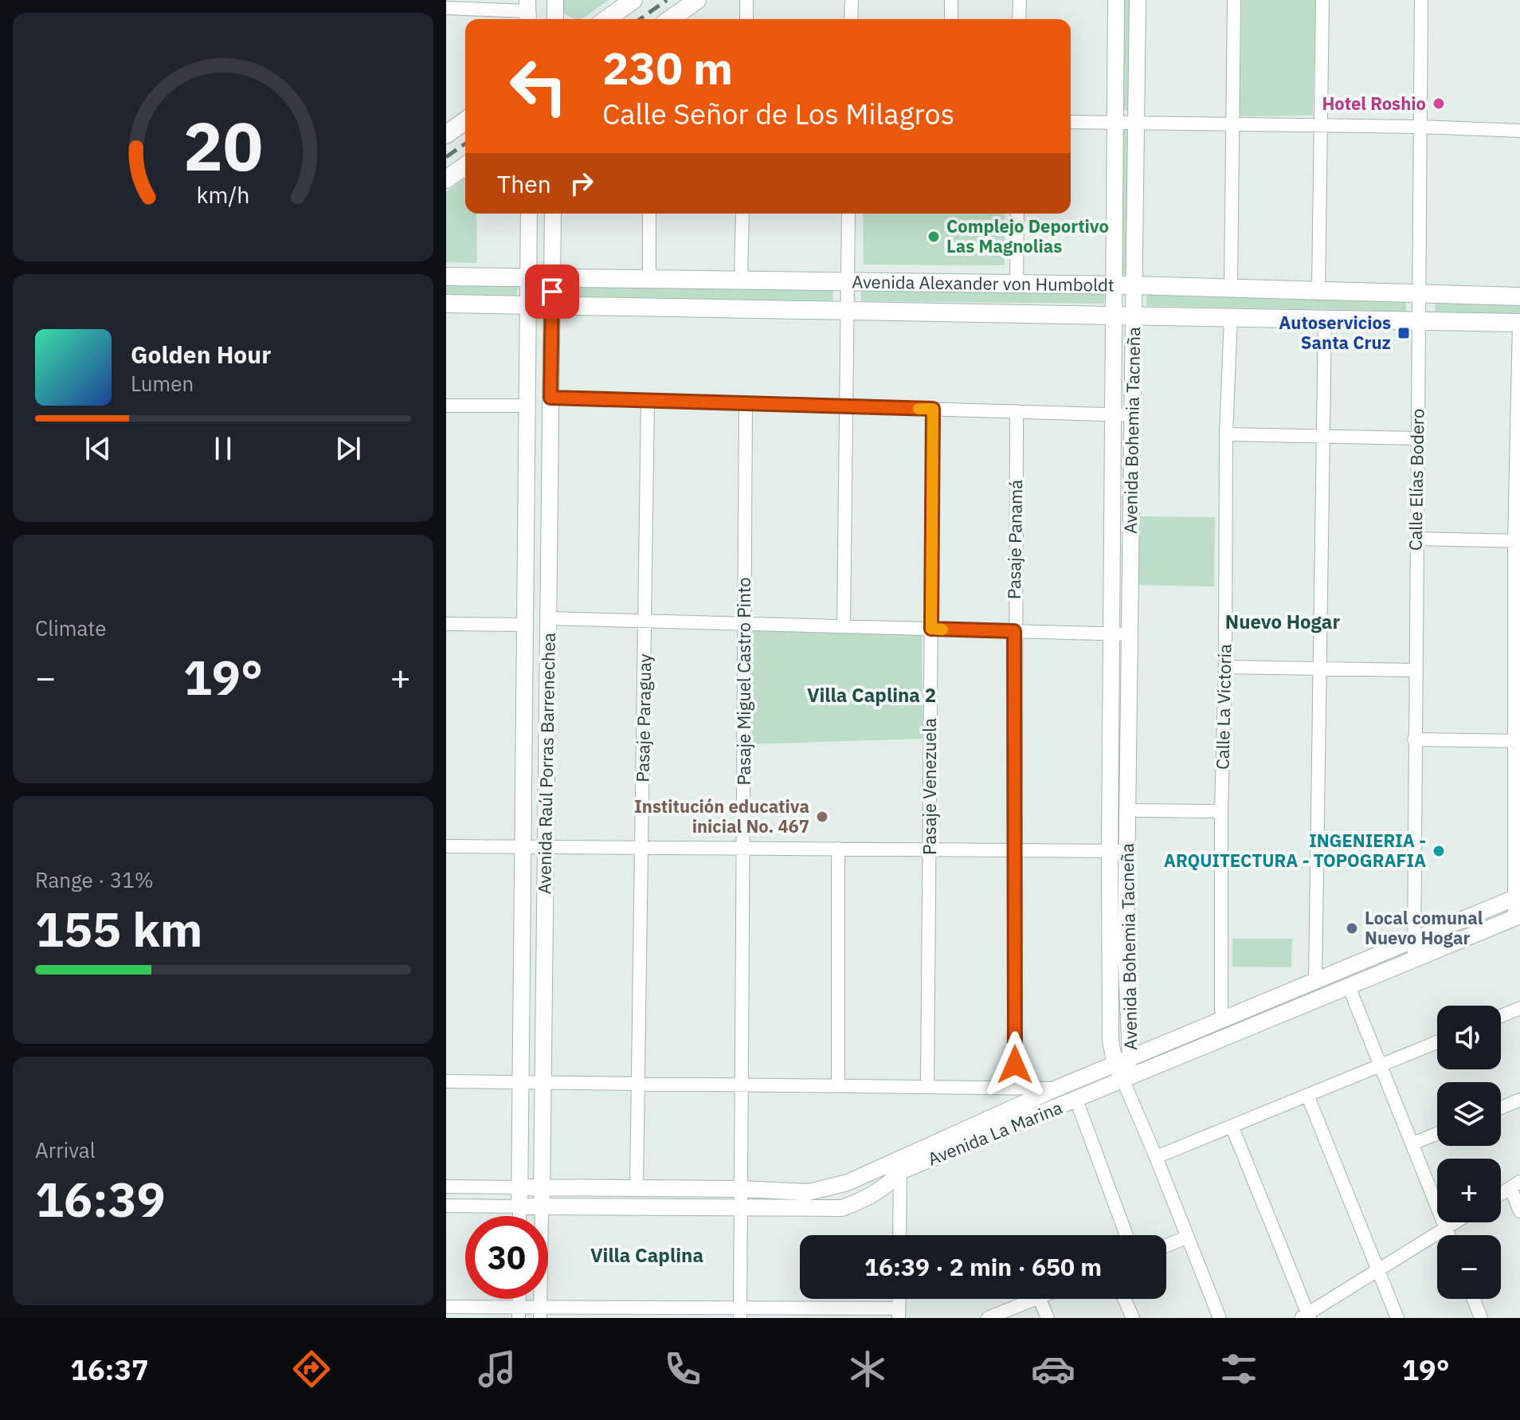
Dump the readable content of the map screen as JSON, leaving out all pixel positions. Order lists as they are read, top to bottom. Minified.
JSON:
{"streets":{"main road":["Avenida Alexander von Humboldt"],"street":["Avenida Bohemia Tacneña","Calle Elías Bodero","Pasaje Panamá","Pasaje Miguel Castro Pinto","Calle La Victoria","Pasaje Paraguay","Avenida Raúl Porras Barrenechea","Pasaje Venezuela","Avenida La Marina"]},"crossings":[["Avenida Alexander von Humboldt","Avenida Bohemia Tacneña"],["Avenida Alexander von Humboldt","Calle Elías Bodero"],["Avenida Alexander von Humboldt","Calle La Victoria"],["Avenida Alexander von Humboldt","Avenida Raúl Porras Barrenechea"],["Avenida Bohemia Tacneña","Avenida La Marina"],["Calle Elías Bodero","Avenida La Marina"],["Pasaje Miguel Castro Pinto","Avenida La Marina"],["Calle La Victoria","Avenida La Marina"],["Pasaje Paraguay","Avenida La Marina"],["Avenida Raúl Porras Barrenechea","Avenida La Marina"]],"districts":["Nuevo Hogar","Villa Caplina 2","Villa Caplina"],"places":{"other":["Hotel Roshio","Complejo Deportivo Las Magnolias","Institución educativa inicial No. 467","INGENIERIA - ARQUITECTURA - TOPOGRAFIA","Local comunal Nuevo Hogar"],"transit":["Autoservicios Santa Cruz"]},"page":{"turn":["230 m","Calle Señor de Los Milagros"],"then":"Then","song":["Golden Hour","Lumen"],"tile":["Climate",["Range · 31%","155 km"],["Arrival","16:39"]],"heat":["−","19°","+"],"map_buttons":["+","−"],"limit":"30","trip":"16:39 · 2 min · 650 m","tabs":["16:37","19°"],"gauge":["20","km/h"]}}
